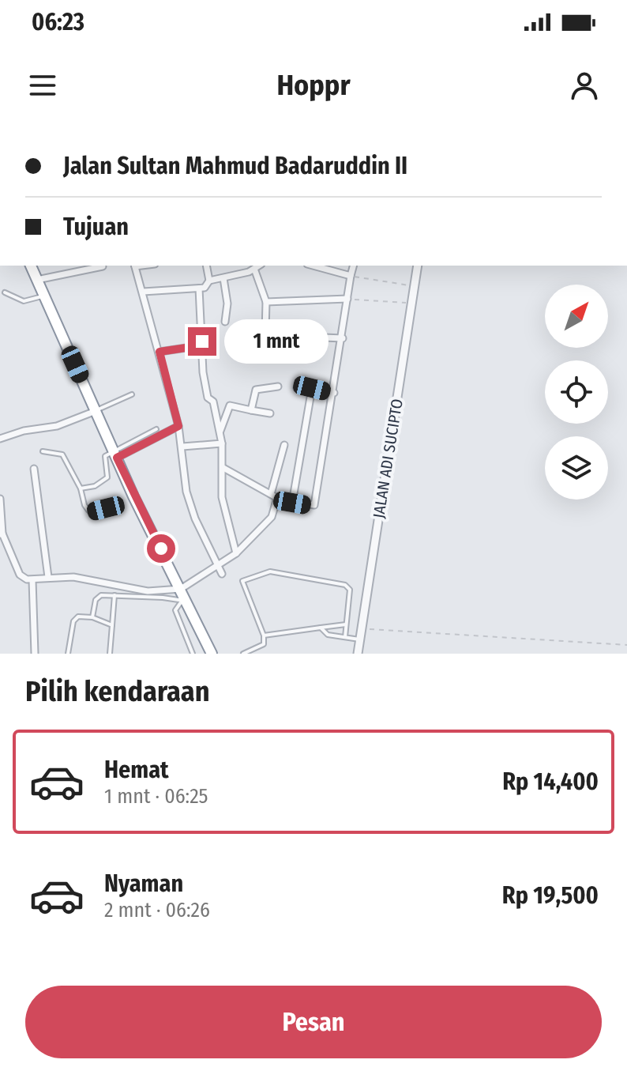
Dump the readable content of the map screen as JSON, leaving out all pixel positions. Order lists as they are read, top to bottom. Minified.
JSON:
{"streets":{"street":["JALAN ADI SUCIPTO"]},"north":"top right","page":{"status":"06:23","header":"Hoppr","banner":["Jalan Sultan Mahmud Badaruddin II","Tujuan"],"bubble":"1 mnt","heading":"Pilih kendaraan","list":[{"name":"Hemat","note":"1 mnt · 06:25","value":"Rp 14,400"},{"name":"Nyaman","note":"2 mnt · 06:26","value":"Rp 19,500"}],"buttons":"Pesan"}}
